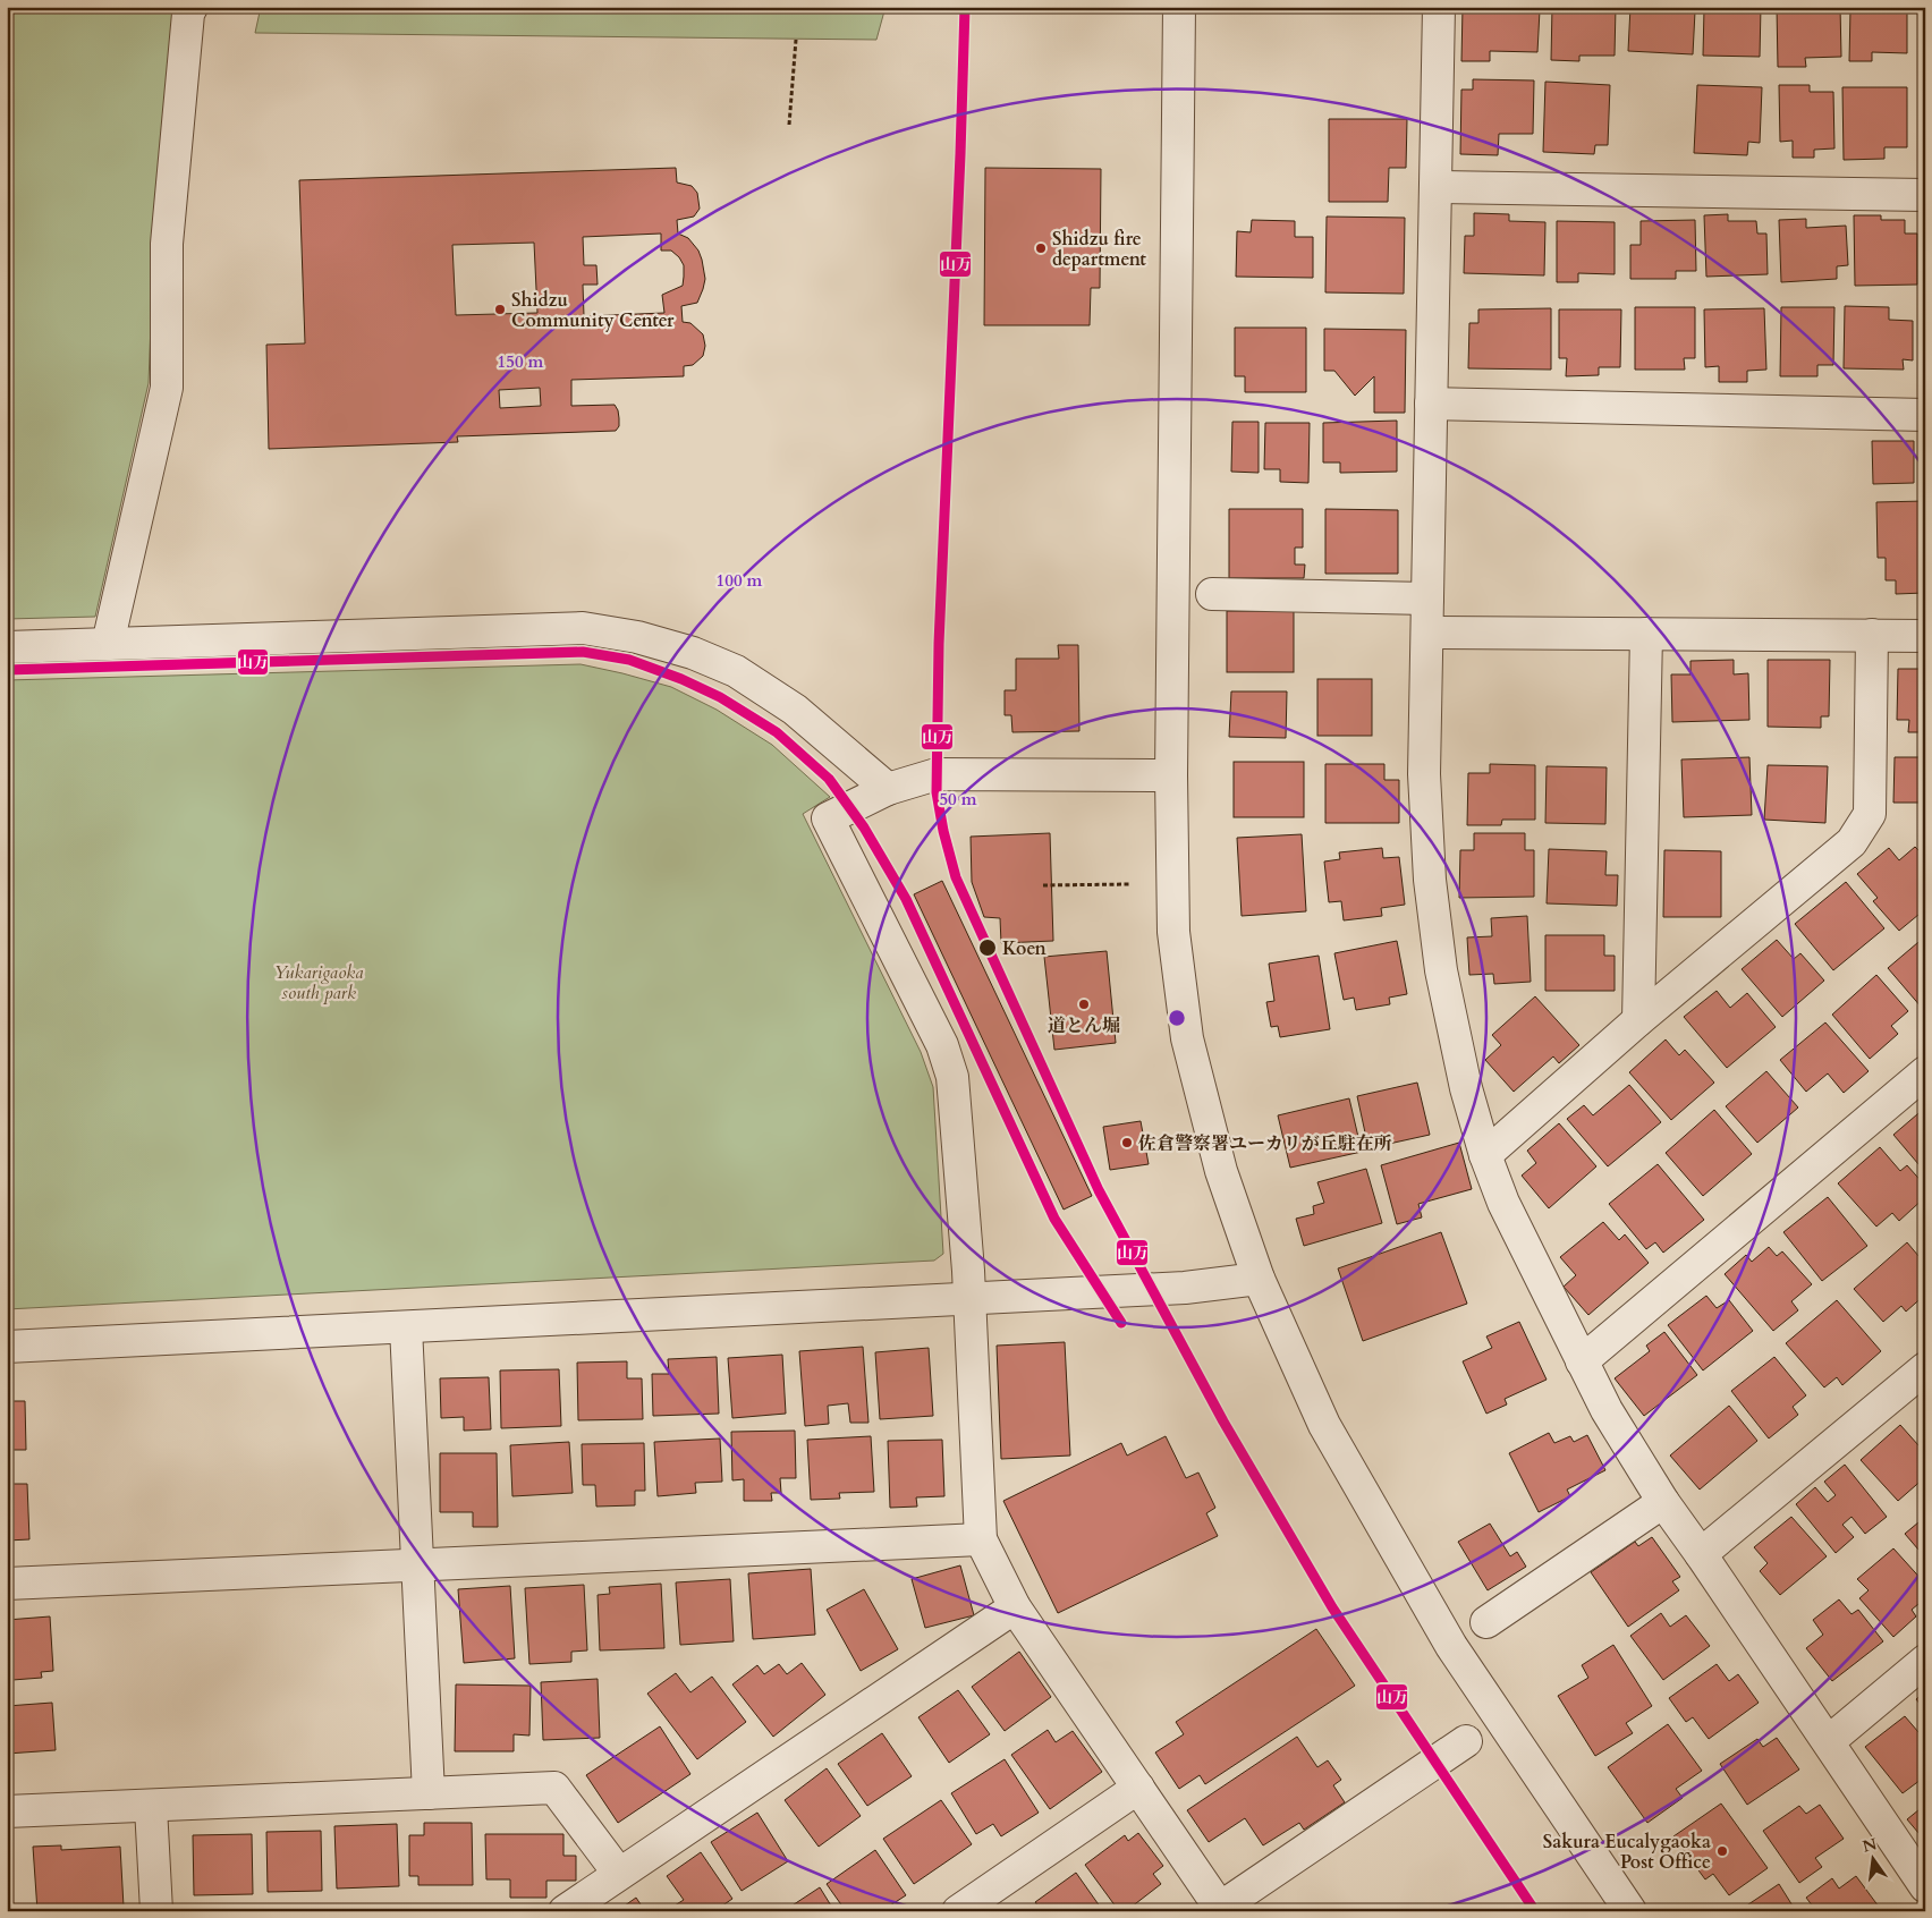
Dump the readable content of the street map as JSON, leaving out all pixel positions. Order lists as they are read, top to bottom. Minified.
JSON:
{"parks":["Yukarigaoka south park"],"places":["Shidzu fire department","Shidzu Community Center","Koen","道とん堀","佐倉警察署ユーカリが丘駐在所","Sakura Eucalygaoka Post Office"],"lines":["transit line 山万"],"north":"top","rings":["150 m","100 m","50 m"]}
